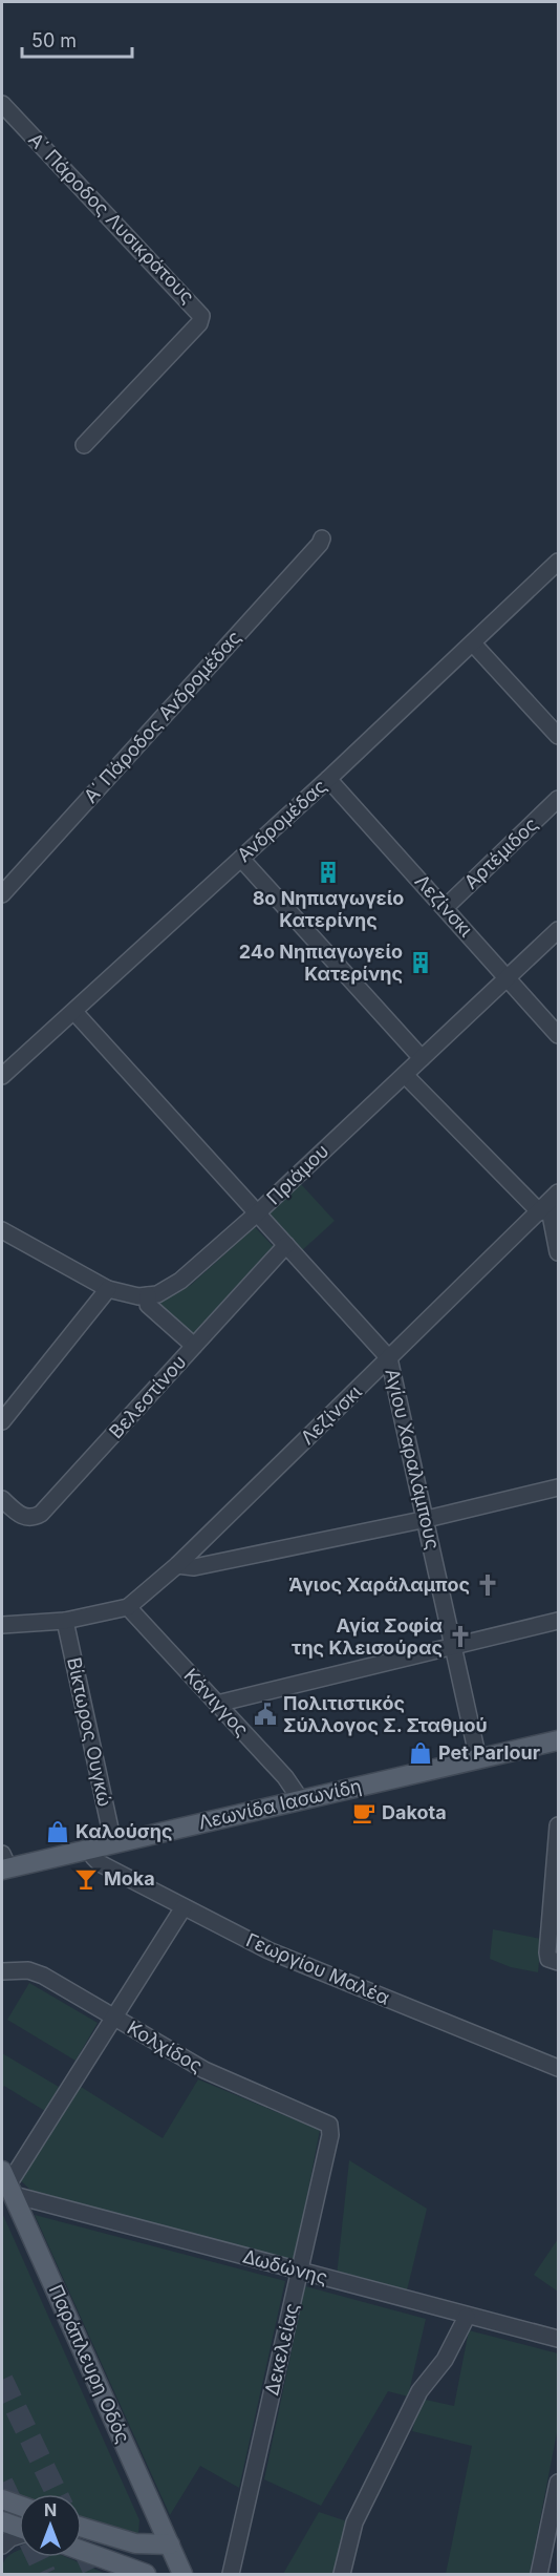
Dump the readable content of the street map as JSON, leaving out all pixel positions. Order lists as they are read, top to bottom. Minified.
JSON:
{"streets":{"main road":["Λεωνίδα Ιασωνίδη","Παράπλευρη Οδός"],"street":["Α΄ Πάροδος Λυσικράτους","Α΄ Πάροδος Ανδρομέδας","Ανδρομέδας","Αρτέμιδος","Λεζίνσκι","Πριάμου","Βελεστίνου","Αγίου Χαραλάμπους","Κάνιγγος","Βίκτωρος Ουγκώ","Γεωργίου Μαλέα","Κολχίδος","Δωδώνης","Δεκελείας"]},"crossings":[["Ανδρομέδας","Λεζίνσκι"],["Ανδρομέδας","Αγίου Χαραλάμπους"],["Αρτέμιδος","Λεζίνσκι"],["Λεζίνσκι","Πριάμου"],["Λεζίνσκι","Αγίου Χαραλάμπους"],["Λεζίνσκι","Κάνιγγος"],["Πριάμου","Αγίου Χαραλάμπους"],["Βελεστίνου","Αγίου Χαραλάμπους"],["Αγίου Χαραλάμπους","Λεωνίδα Ιασωνίδη"],["Κάνιγγος","Λεωνίδα Ιασωνίδη"],["Βίκτωρος Ουγκώ","Λεωνίδα Ιασωνίδη"],["Λεωνίδα Ιασωνίδη","Γεωργίου Μαλέα"],["Κολχίδος","Δεκελείας"],["Δωδώνης","Δεκελείας"],["Δωδώνης","Παράπλευρη Οδός"]],"places":{"building":["8ο Νηπιαγωγείο Κατερίνης","24ο Νηπιαγωγείο Κατερίνης"],"church":["Άγιος Χαράλαμπος","Αγία Σοφία της Κλεισούρας"],"public building":["Πολιτιστικός Σύλλογος Σ. Σταθμού"],"shop":["Pet Parlour","Καλούσης"],"cafe":["Dakota"],"bar":["Moka"]},"scale_bar":"50 m","north":"top"}
